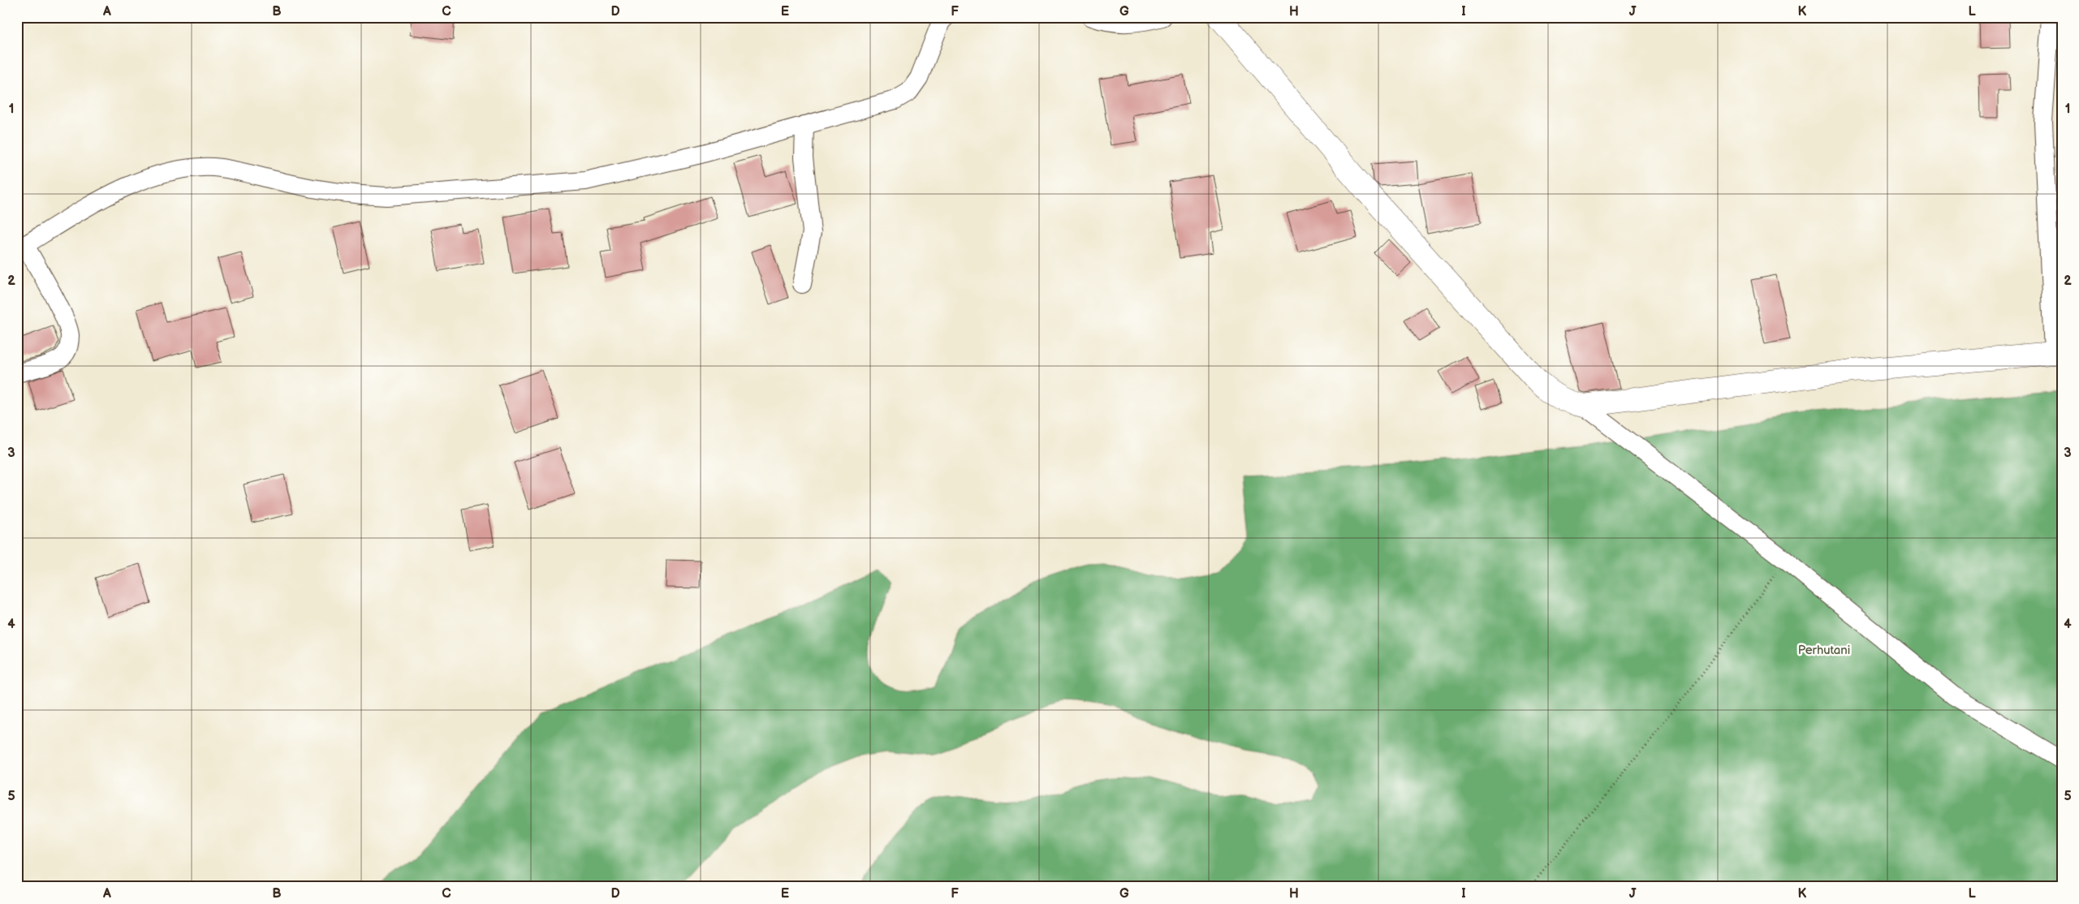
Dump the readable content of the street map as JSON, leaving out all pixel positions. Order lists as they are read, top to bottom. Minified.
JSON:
{"parks":["Perhutani"],"grid":{"columns":["A","B","C","D","E","F","G","H","I","J","K","L"],"rows":["1","2","3","4","5"]}}
